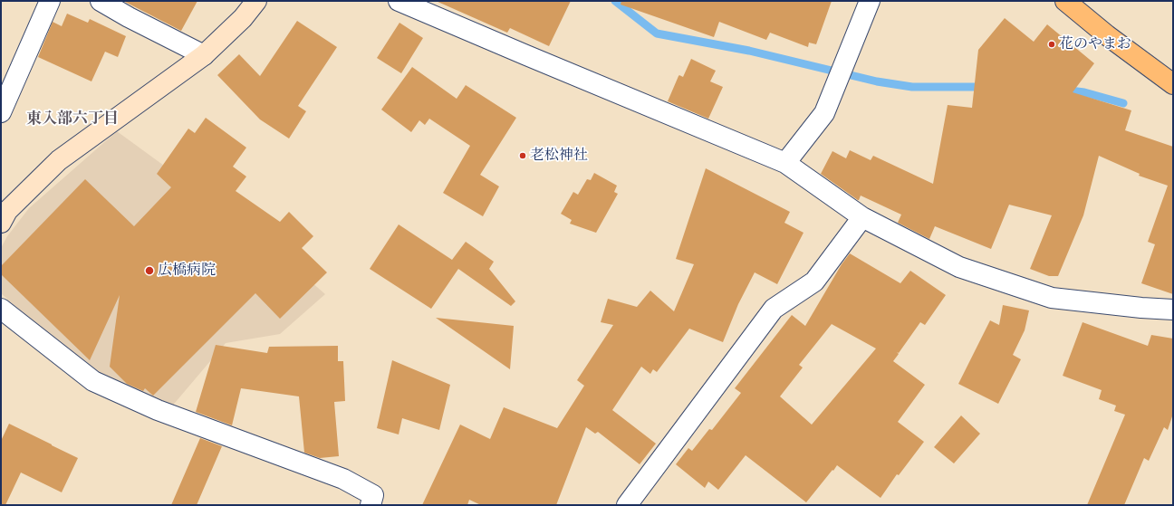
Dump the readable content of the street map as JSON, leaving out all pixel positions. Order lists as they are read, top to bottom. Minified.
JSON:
{"districts":["東入部六丁目"],"places":["花のやまお","老松神社","広橋病院"]}
